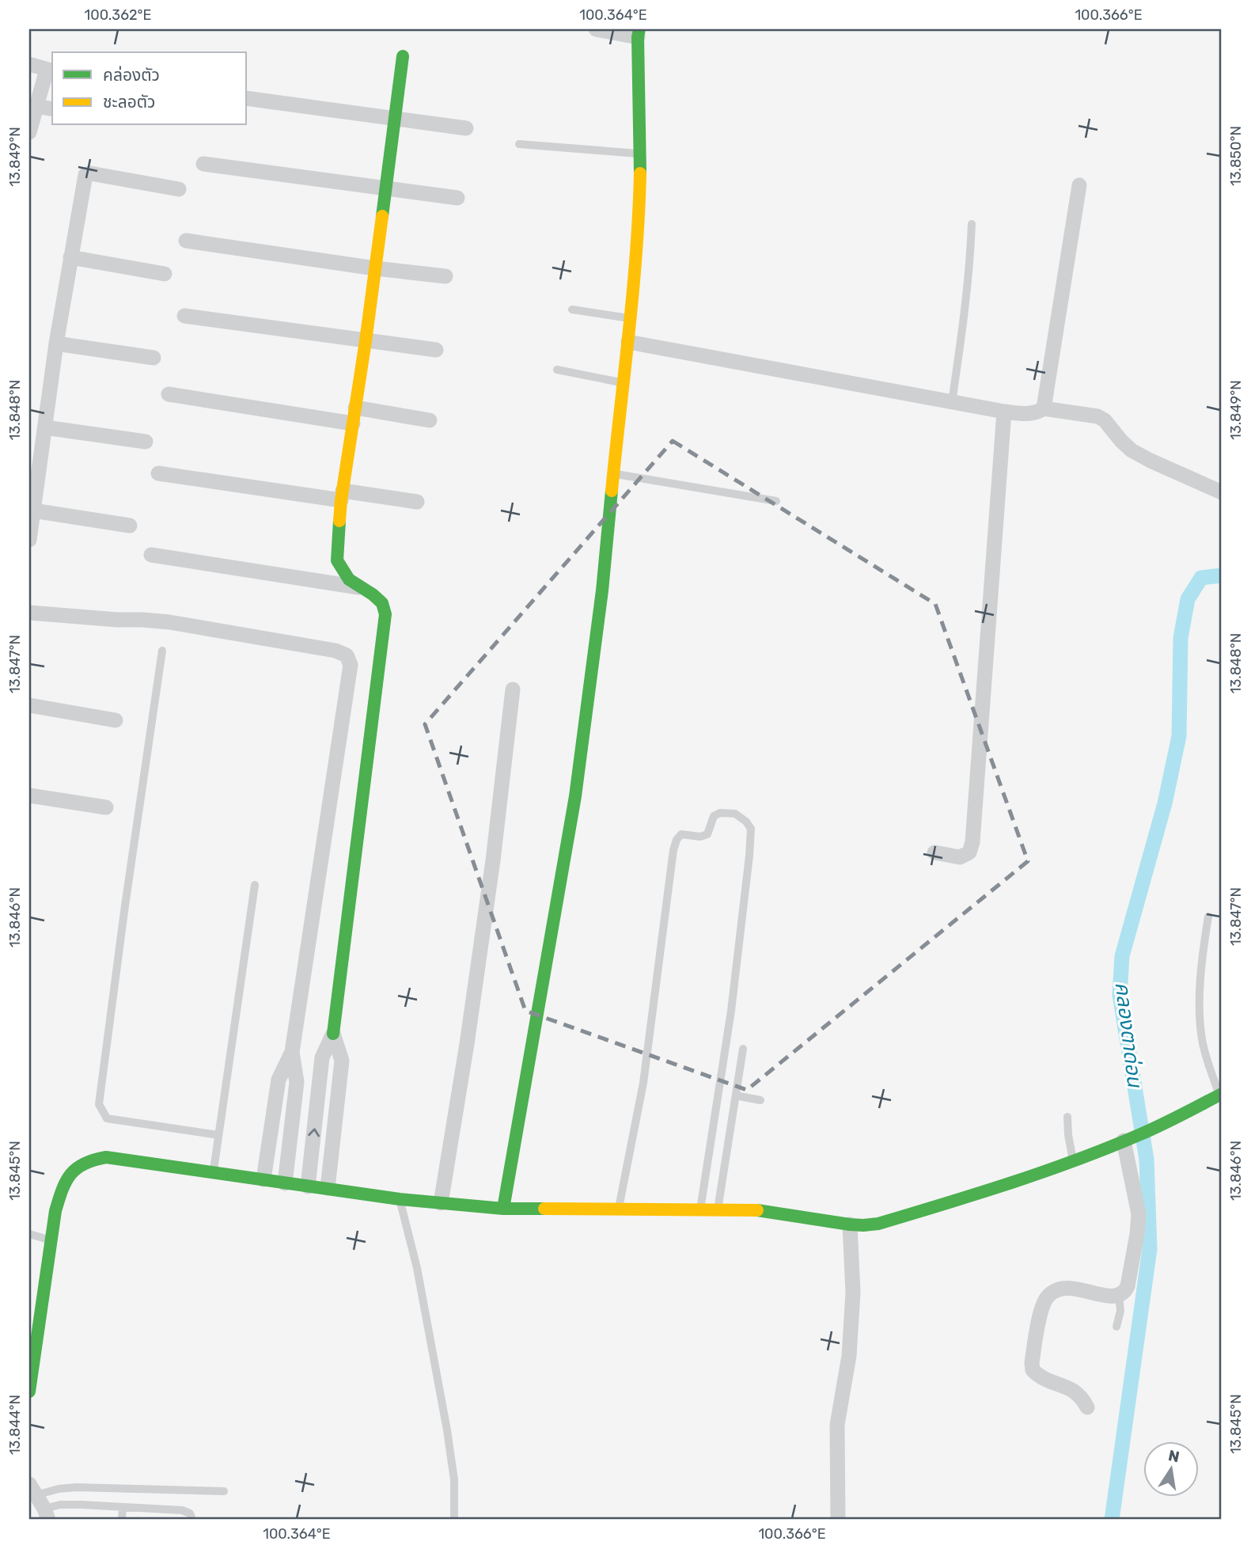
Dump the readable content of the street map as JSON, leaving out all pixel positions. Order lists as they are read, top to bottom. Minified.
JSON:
{"water":["คลองตาด่อน"],"legend":["คล่องตัว","ชะลอตัว"],"north":"top","coordinates":["100.362°E","100.364°E","100.366°E","13.850°N","13.849°N","13.848°N","13.847°N","13.846°N","13.845°N","13.844°N"]}
